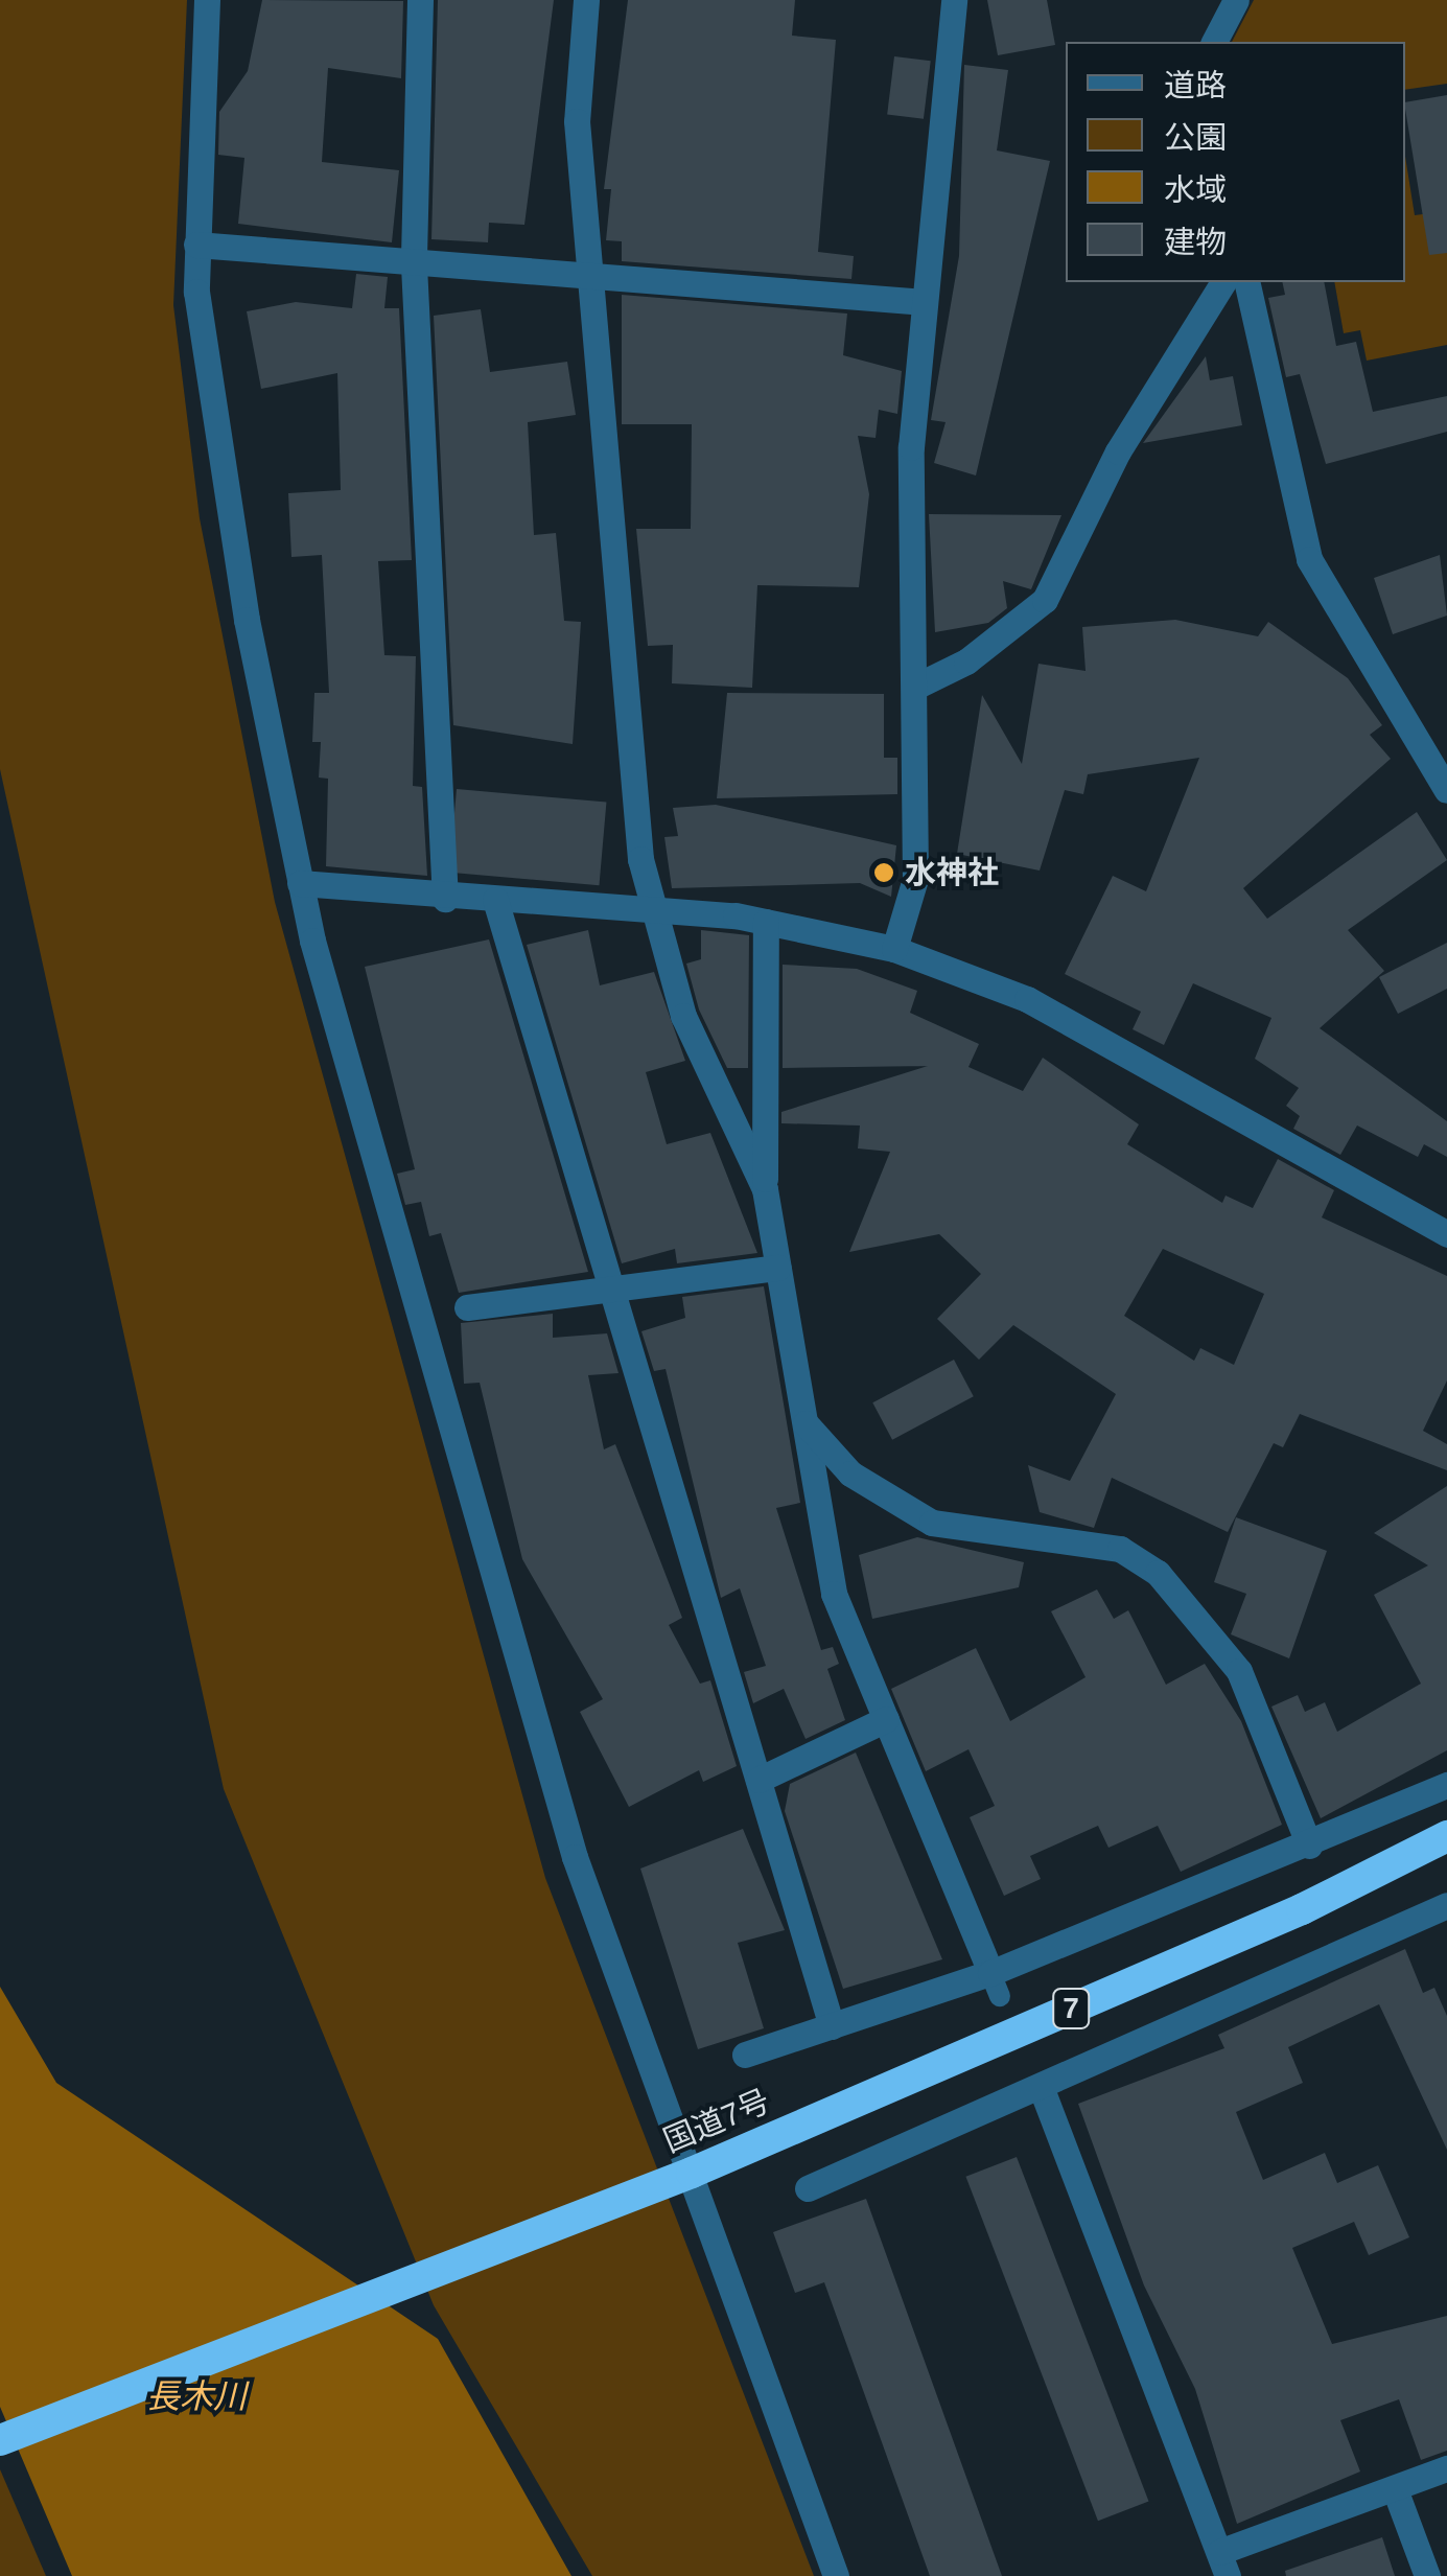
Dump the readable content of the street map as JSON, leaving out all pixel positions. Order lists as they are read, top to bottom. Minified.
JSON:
{"streets":{"highway":["7","国道7号"]},"water":["長木川"],"places":["水神社"],"legend":["道路","公園","水域","建物"]}
